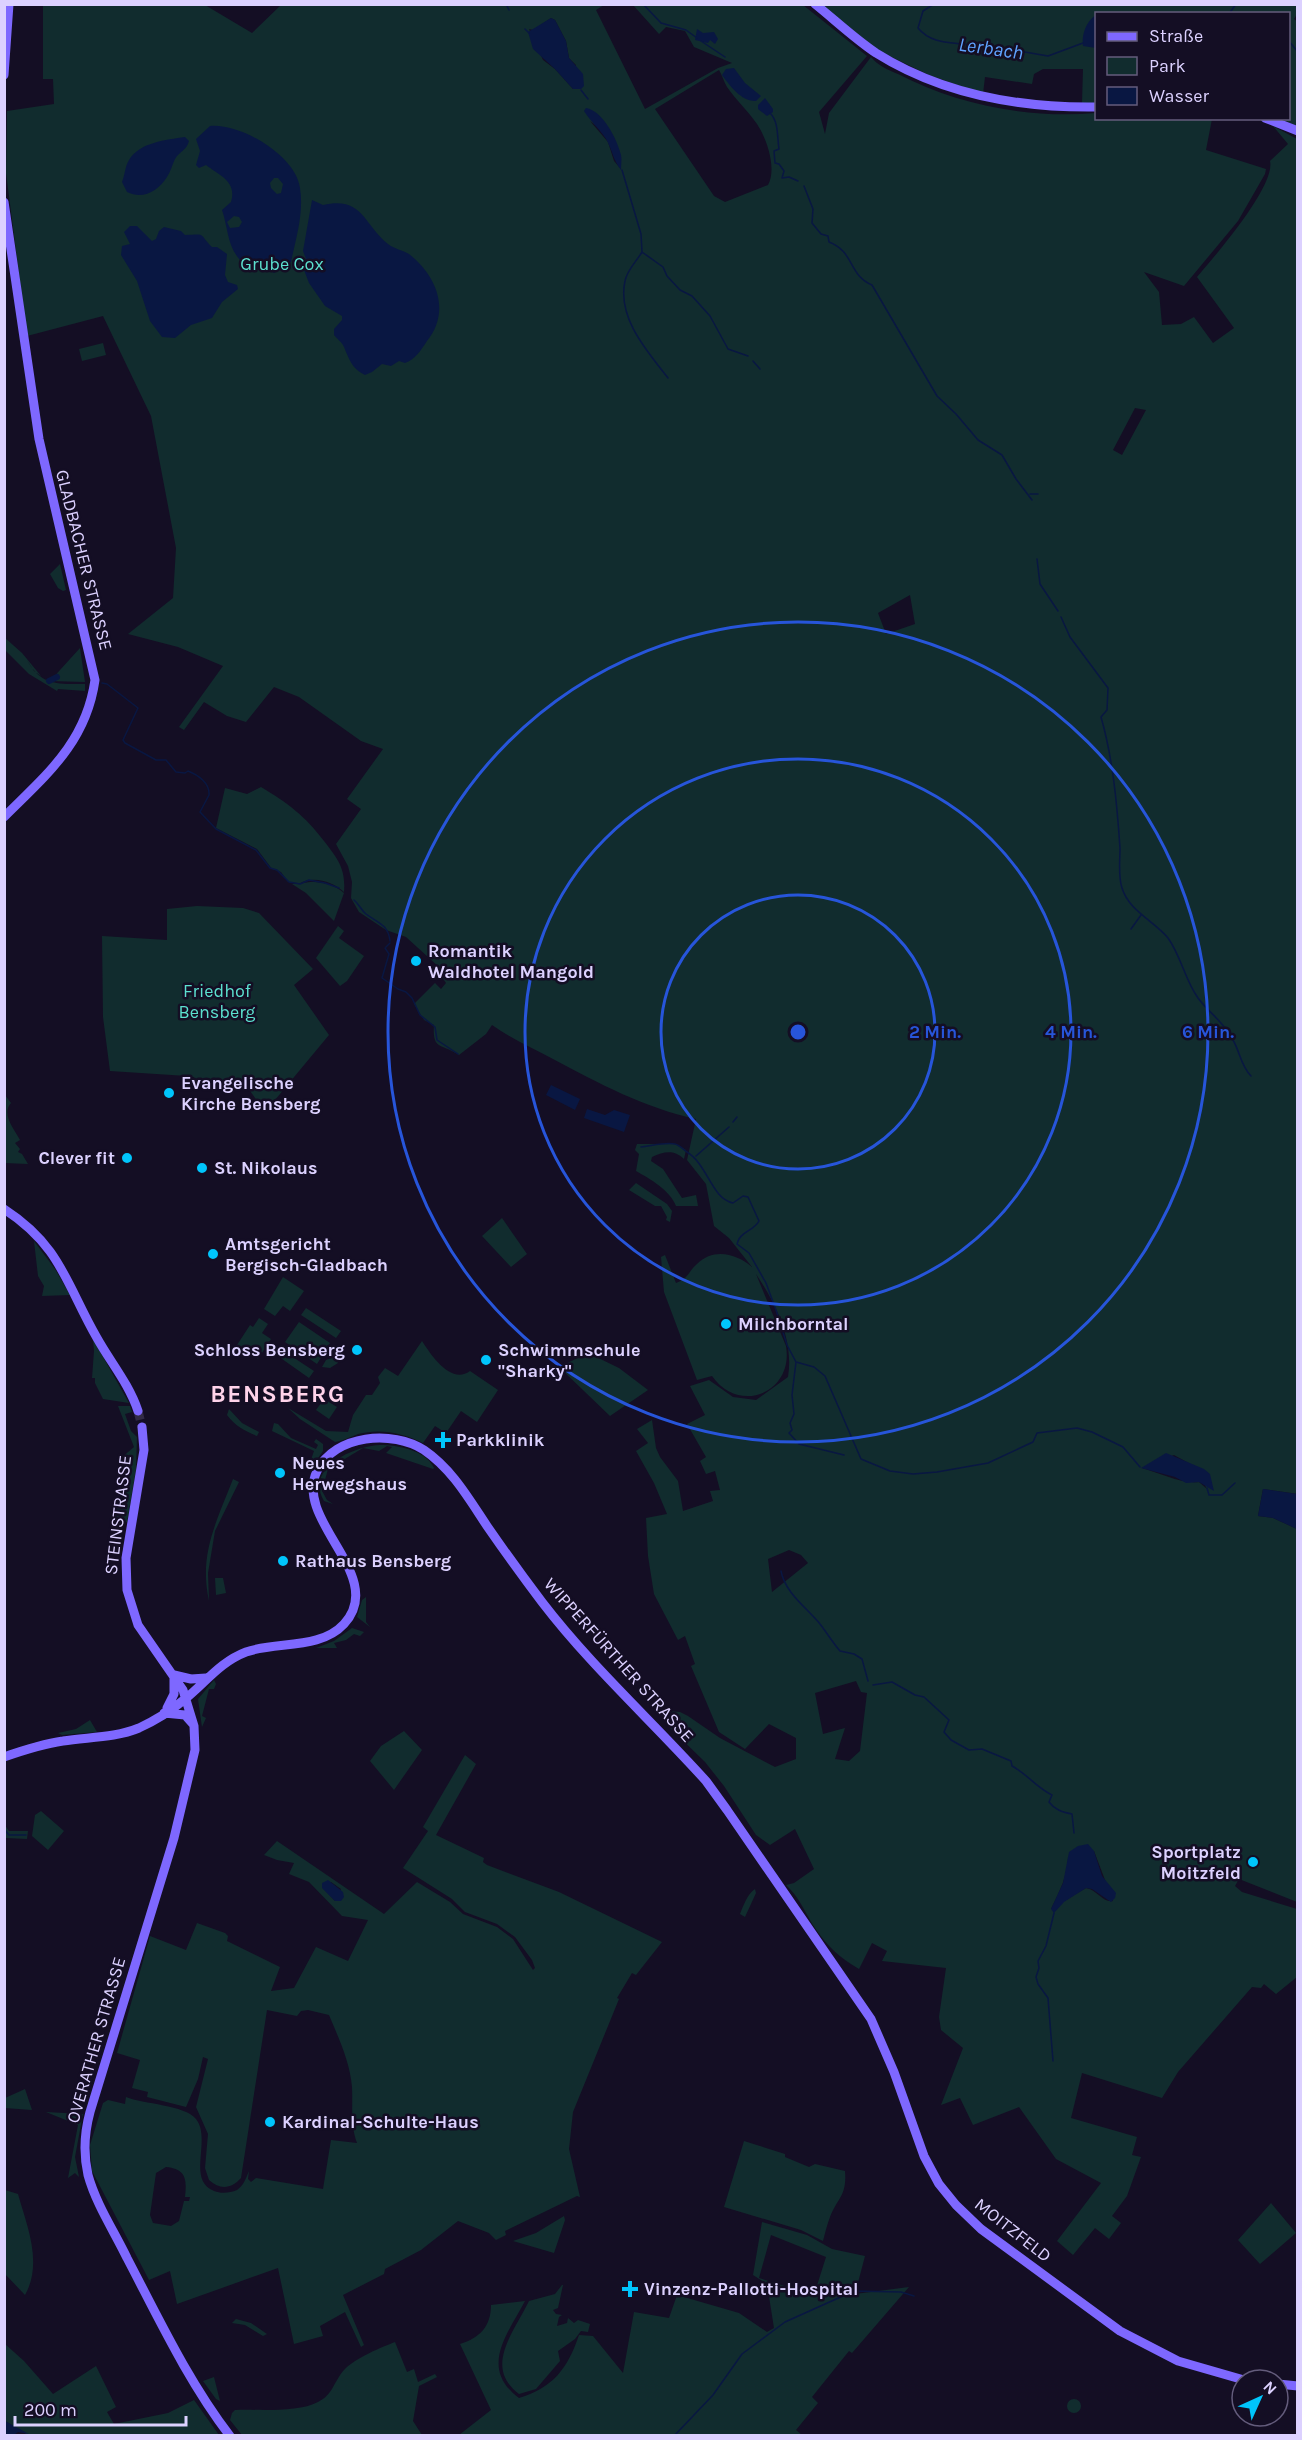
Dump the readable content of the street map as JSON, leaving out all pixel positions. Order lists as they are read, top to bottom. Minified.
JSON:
{"streets":{"main road":["GLADBACHER STRASSE","STEINSTRASSE","WIPPERFÜRTHER STRASSE","OVERATHER STRASSE","MOITZFELD"]},"crossings":[["STEINSTRASSE","OVERATHER STRASSE"],["WIPPERFÜRTHER STRASSE","MOITZFELD"]],"districts":["BENSBERG"],"water":["Lerbach"],"parks":["Grube Cox","Friedhof Bensberg"],"places":{"other":["Romantik Waldhotel Mangold","Evangelische Kirche Bensberg","Clever fit","St. Nikolaus","Amtsgericht Bergisch-Gladbach","Milchborntal","Schloss Bensberg","Schwimmschule \"Sharky\"","Neues Herwegshaus","Rathaus Bensberg","Sportplatz Moitzfeld","Kardinal-Schulte-Haus"],"health":["Parkklinik","Vinzenz-Pallotti-Hospital"]},"legend":["Straße","Park","Wasser"],"scale_bar":"200 m","north":"top right","rings":["2 Min.","4 Min.","6 Min."]}
